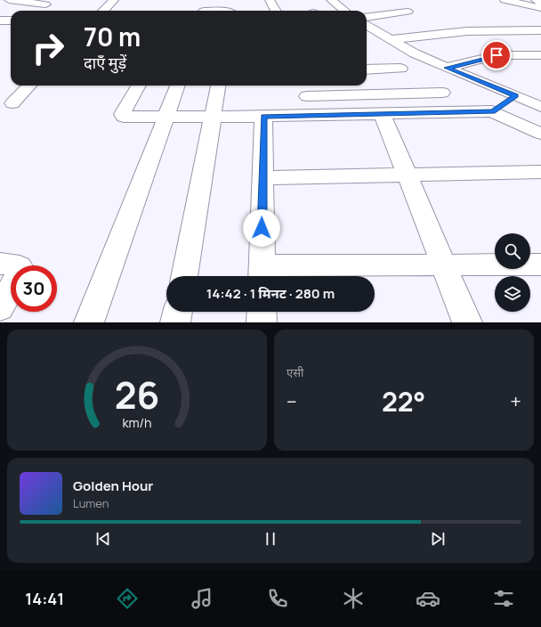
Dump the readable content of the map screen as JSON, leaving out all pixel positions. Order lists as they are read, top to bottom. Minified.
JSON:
{"page":{"turn":["70 m","दाएँ मुड़ें"],"limit":"30","trip":"14:42 · 1 मिनट · 280 m","tile":"एसी","heat":["−","22°","+"],"song":["Golden Hour","Lumen"],"tabs":"14:41","gauge":["26","km/h"]}}
